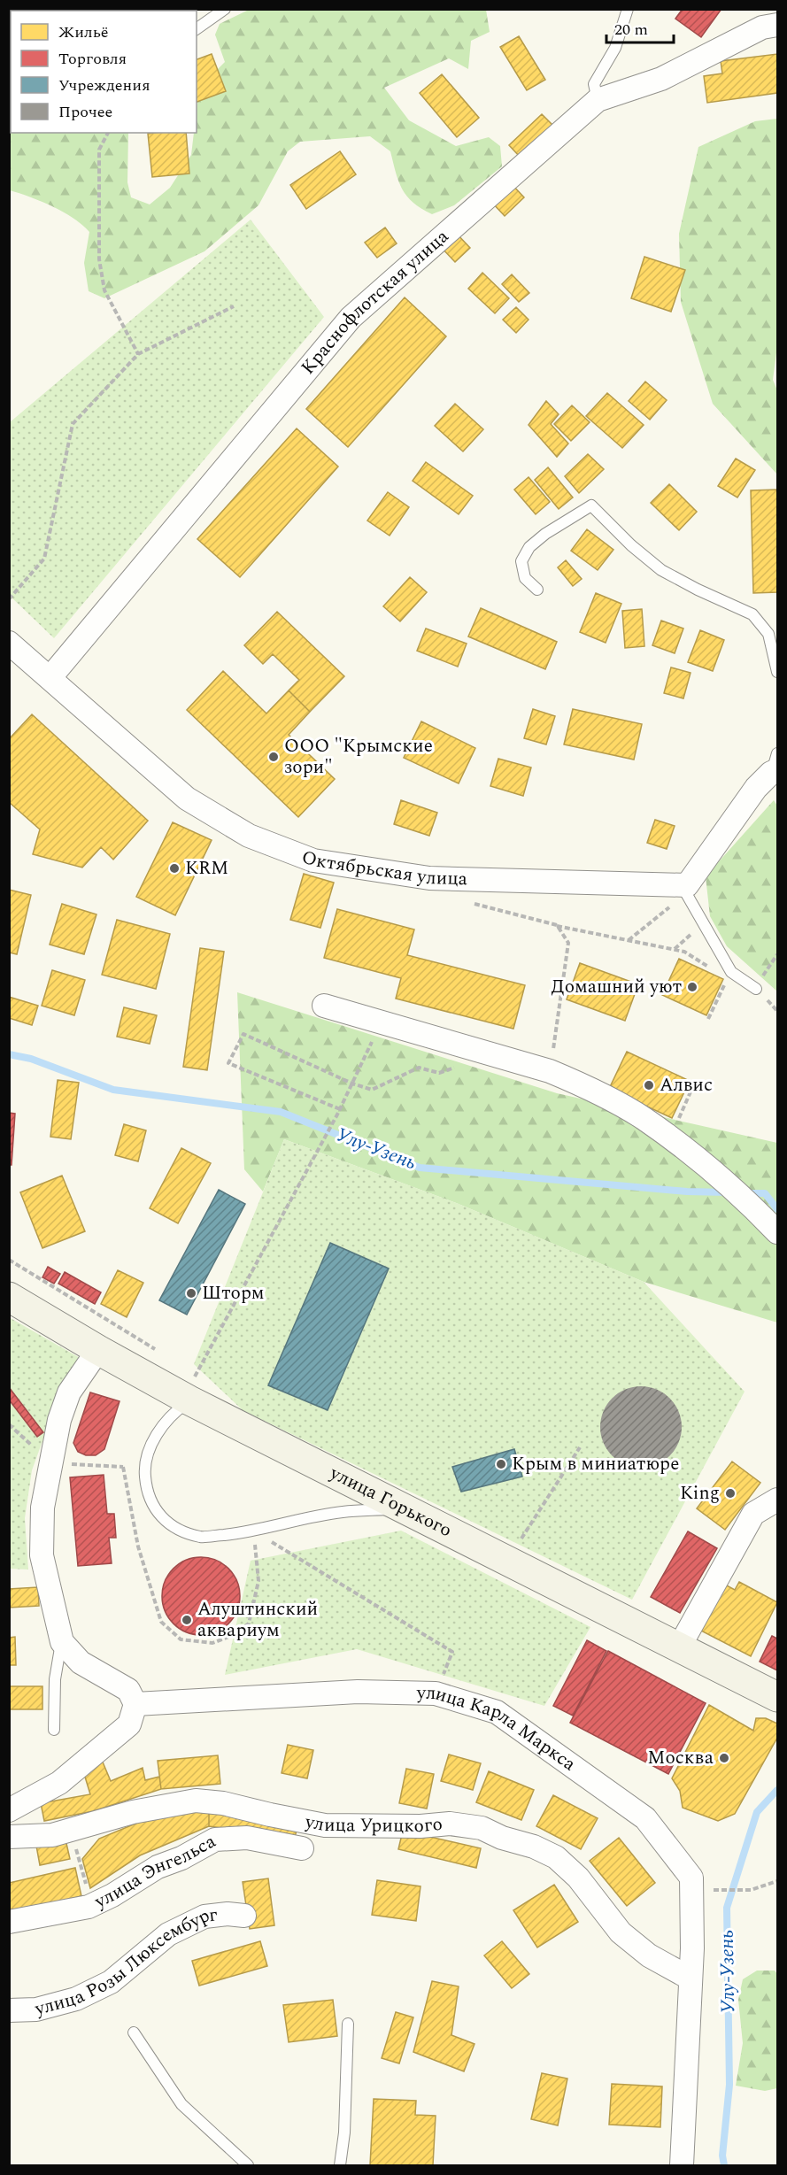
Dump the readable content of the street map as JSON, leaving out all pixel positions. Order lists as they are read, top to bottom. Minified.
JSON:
{"streets":{"main road":["улица Горького"],"street":["Краснофлотская улица","Октябрьская улица","улица Карла Маркса","улица Урицкого","улица Энгельса","улица Розы Люксембург"]},"crossings":[["Краснофлотская улица","Октябрьская улица"],["улица Карла Маркса","улица Урицкого"]],"water":["Улу-Узень"],"places":["ООО \"Крымские зори\"","KRM","Домашний уют","Алвис","Шторм","Крым в миниатюре","King","Алуштинский аквариум","Москва"],"legend":["Жильё","Торговля","Учреждения","Прочее"],"scale_bar":"20 m"}
